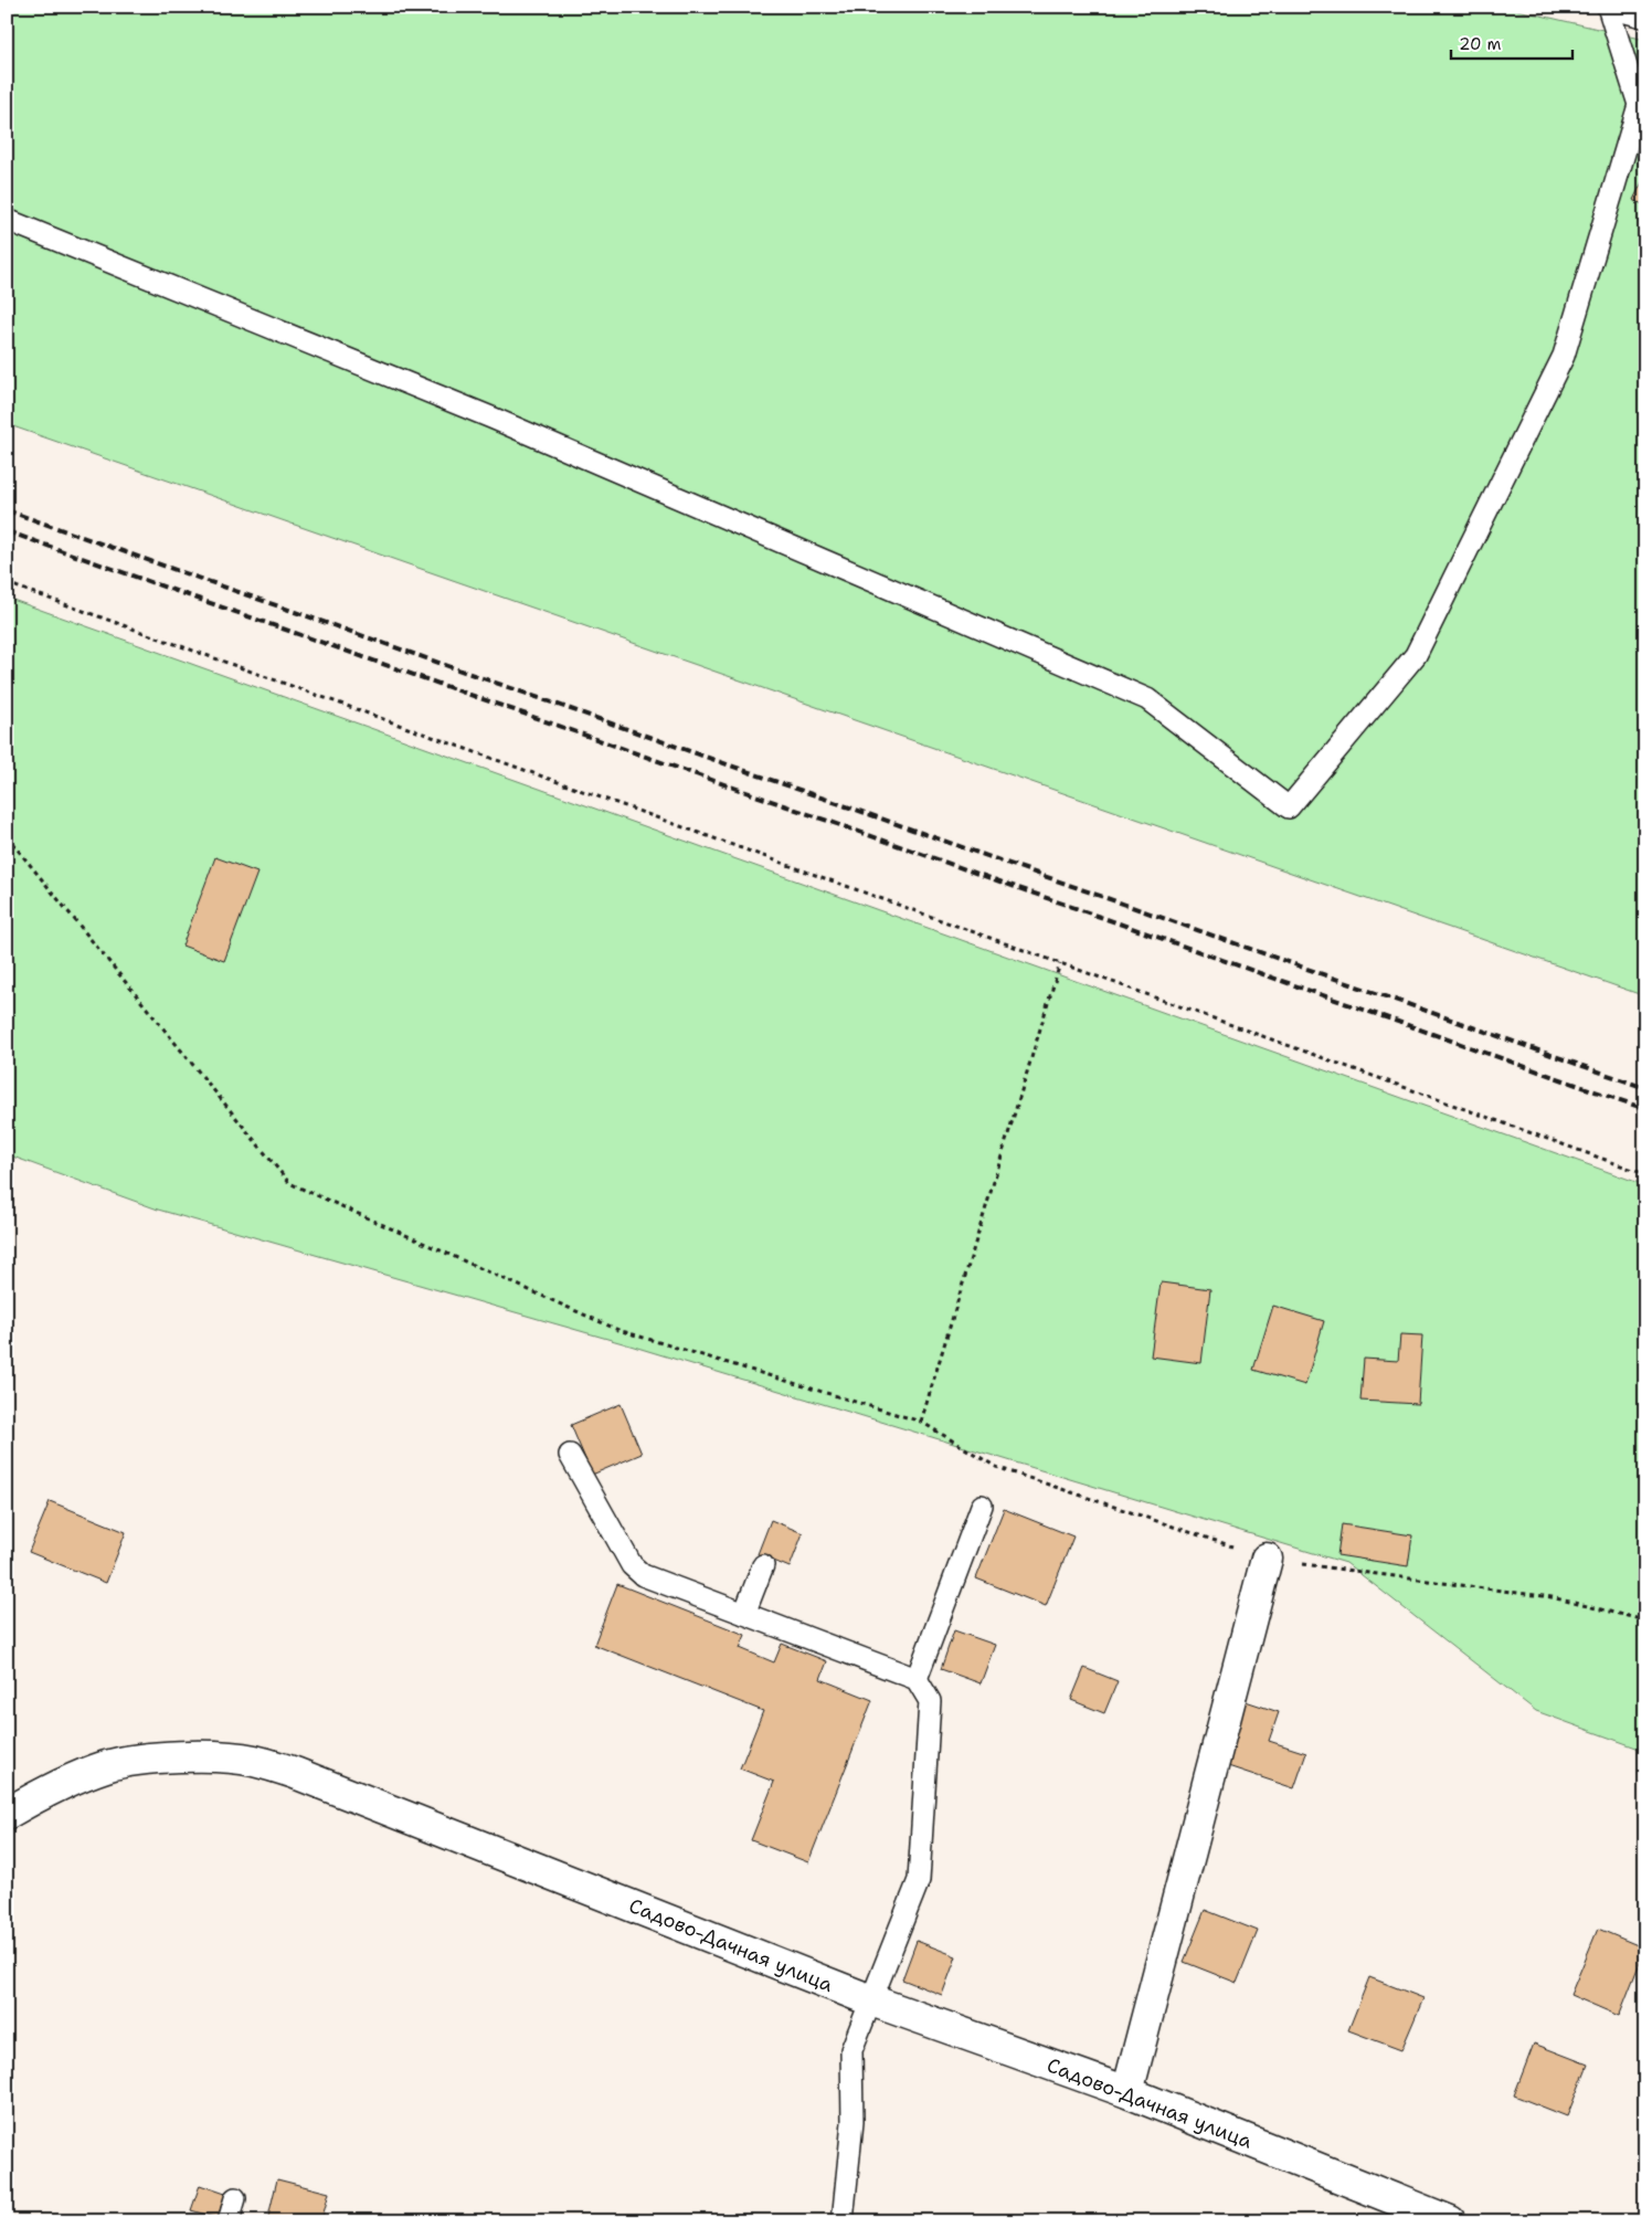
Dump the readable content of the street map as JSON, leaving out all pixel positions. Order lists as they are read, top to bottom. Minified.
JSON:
{"streets":{"street":["Садово-Дачная улица"]},"scale_bar":"20 m"}
